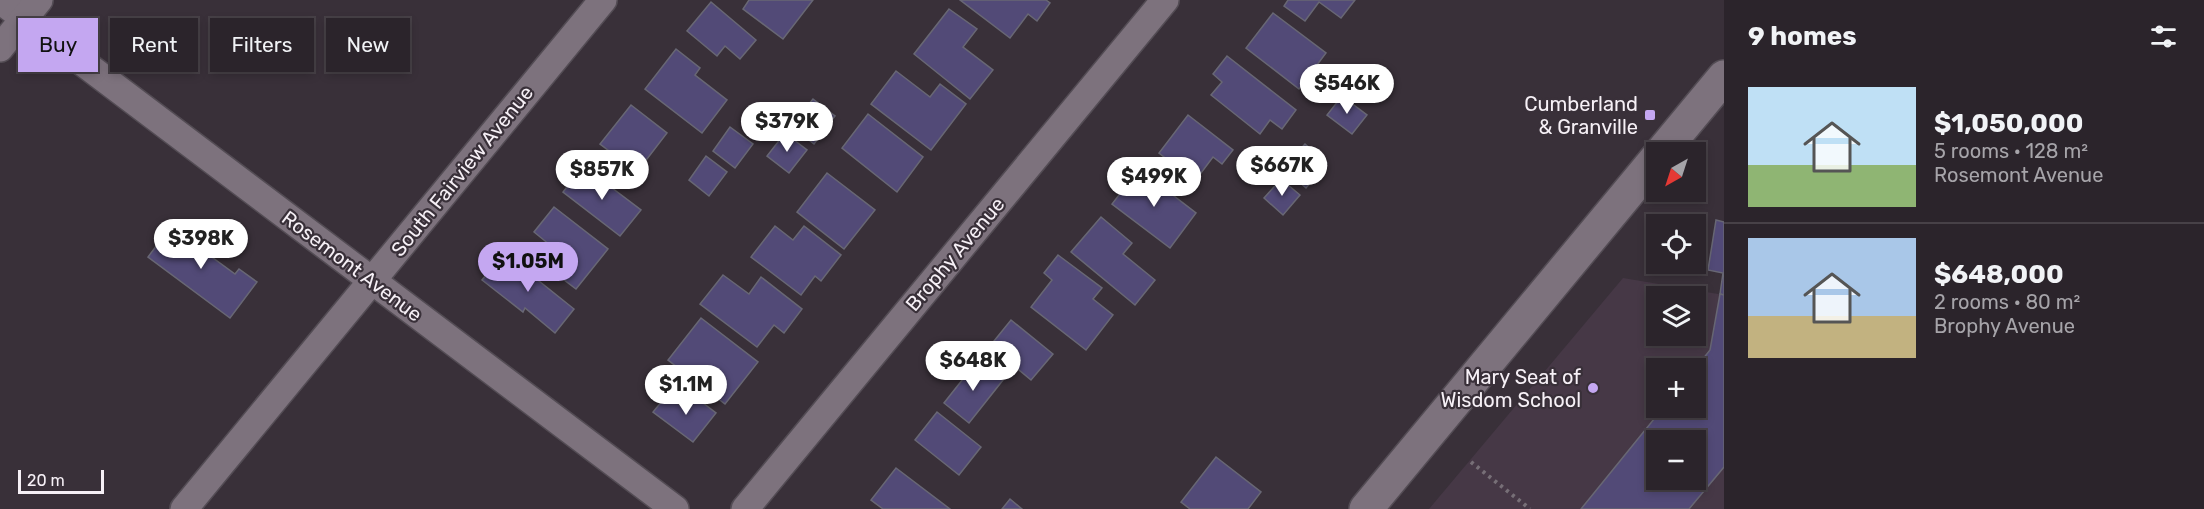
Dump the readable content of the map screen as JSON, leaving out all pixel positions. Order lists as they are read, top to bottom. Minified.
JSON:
{"streets":{"street":["South Fairview Avenue","Brophy Avenue","Rosemont Avenue"]},"crossings":[["South Fairview Avenue","Rosemont Avenue"]],"places":{"transit":["Cumberland & Granville"],"other":["Mary Seat of Wisdom School"]},"scale_bar":"20 m","north":"bottom left","page":{"heading":"9 homes","chip":["Buy","Rent","Filters","New"],"price":["$546K","$379K","$667K","$857K","$499K","$398K","$1.05M","$648K","$1.1M"],"list":[{"name":"$1,050,000","note":"5 rooms · 128 m² · Rosemont Avenue"},{"name":"$648,000","note":"2 rooms · 80 m² · Brophy Avenue"}],"map_buttons":["+","−"],"scale":"20 m"}}
